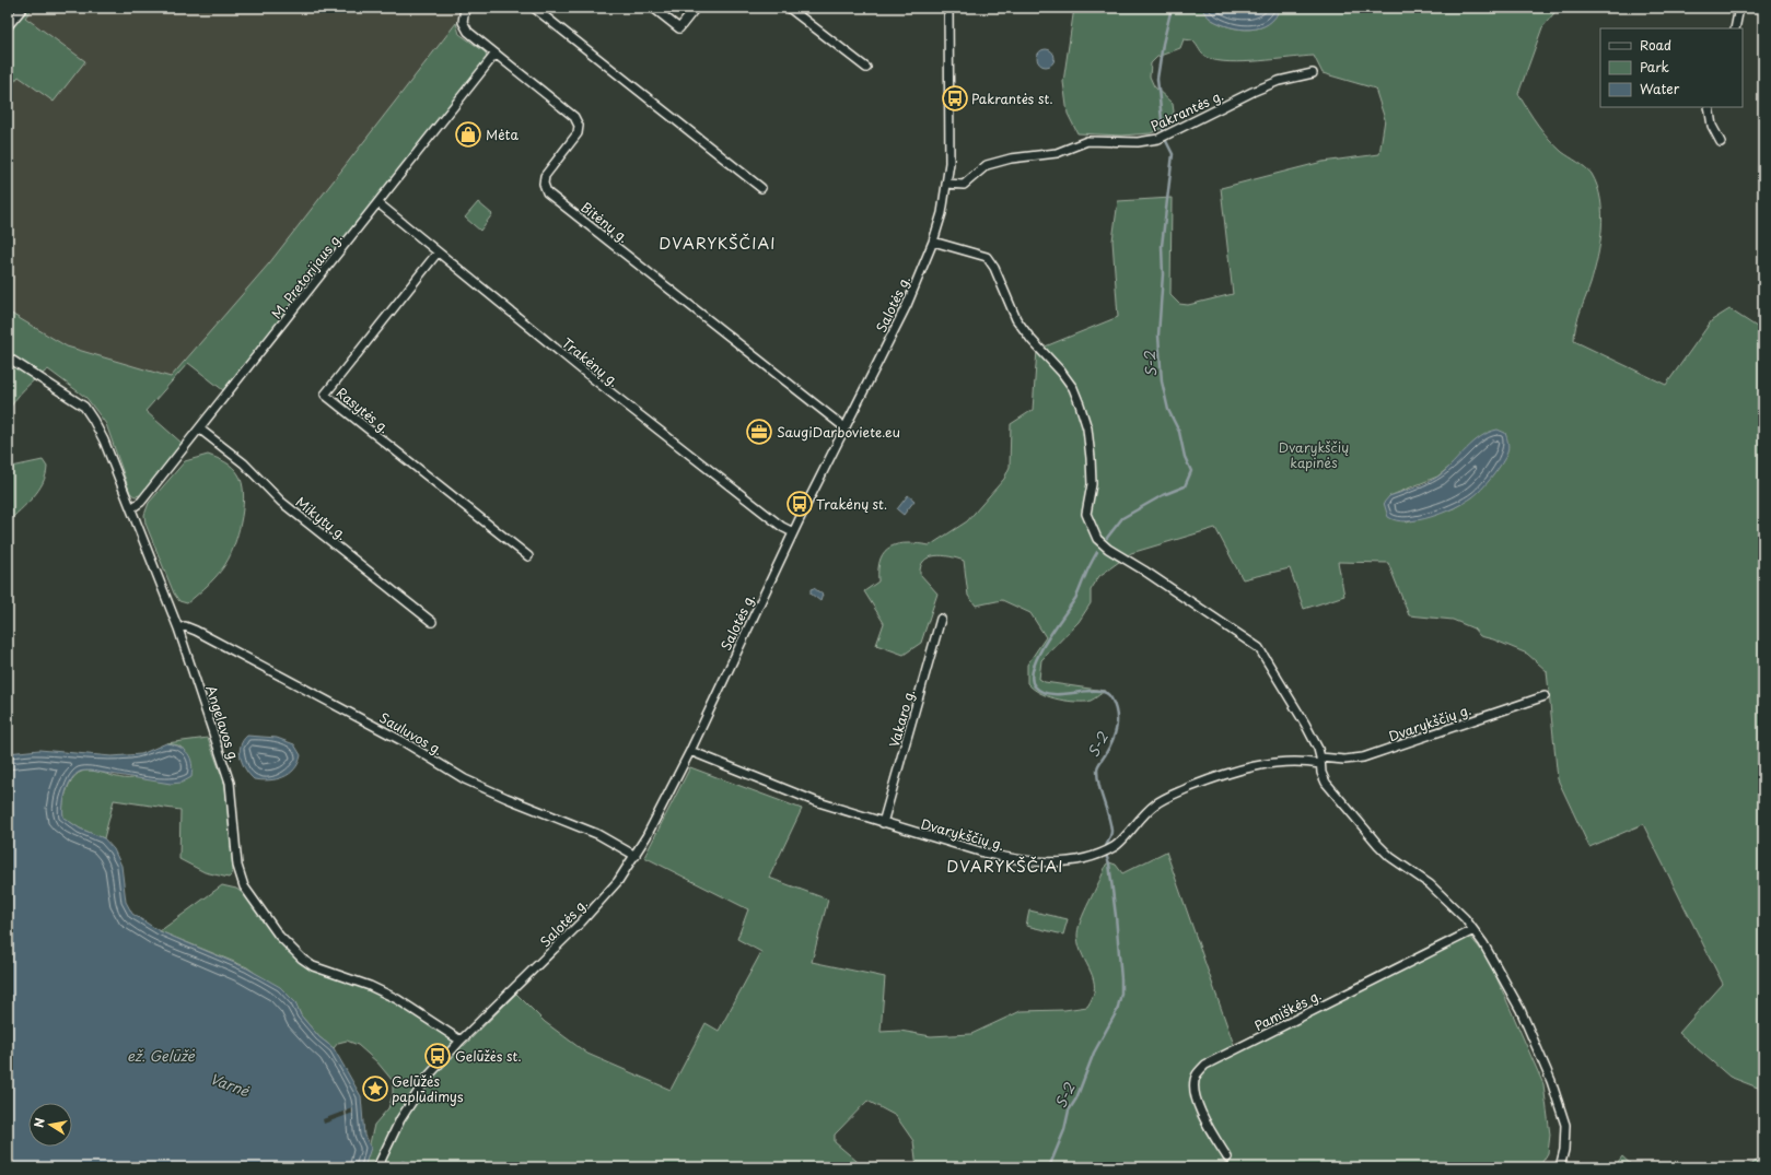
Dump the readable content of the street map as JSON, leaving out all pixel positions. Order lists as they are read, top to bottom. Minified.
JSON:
{"streets":{"street":["Pakrantės g.","Bitėnų g.","M. Pretorijaus g.","Salotės g.","Trakėnų g.","Rasytės g.","Mikytų g.","Vakaro g.","Dvarykščių g.","Angelavos g.","Sauluvos g.","Pamiškės g."]},"crossings":[["Pakrantės g.","Salotės g."],["Bitėnų g.","M. Pretorijaus g."],["Bitėnų g.","Salotės g."],["M. Pretorijaus g.","Trakėnų g."],["M. Pretorijaus g.","Mikytų g."],["M. Pretorijaus g.","Angelavos g."],["Salotės g.","Trakėnų g."],["Salotės g.","Dvarykščių g."],["Salotės g.","Angelavos g."],["Salotės g.","Sauluvos g."],["Trakėnų g.","Rasytės g."],["Vakaro g.","Dvarykščių g."],["Angelavos g.","Sauluvos g."]],"districts":["DVARYKŠČIAI","DVARYKŠČIAI"],"water":["S-2","ež. Gelūžė","Varnė"],"parks":["Dvarykščių kapinės"],"places":{"bus stop":["Pakrantės st.","Trakėnų st.","Gelūžės st."],"shop":["Mėta"],"office":["SaugiDarboviete.eu"],"place":["Gelūžės paplūdimys"]},"legend":["Road","Park","Water"],"north":"left"}
